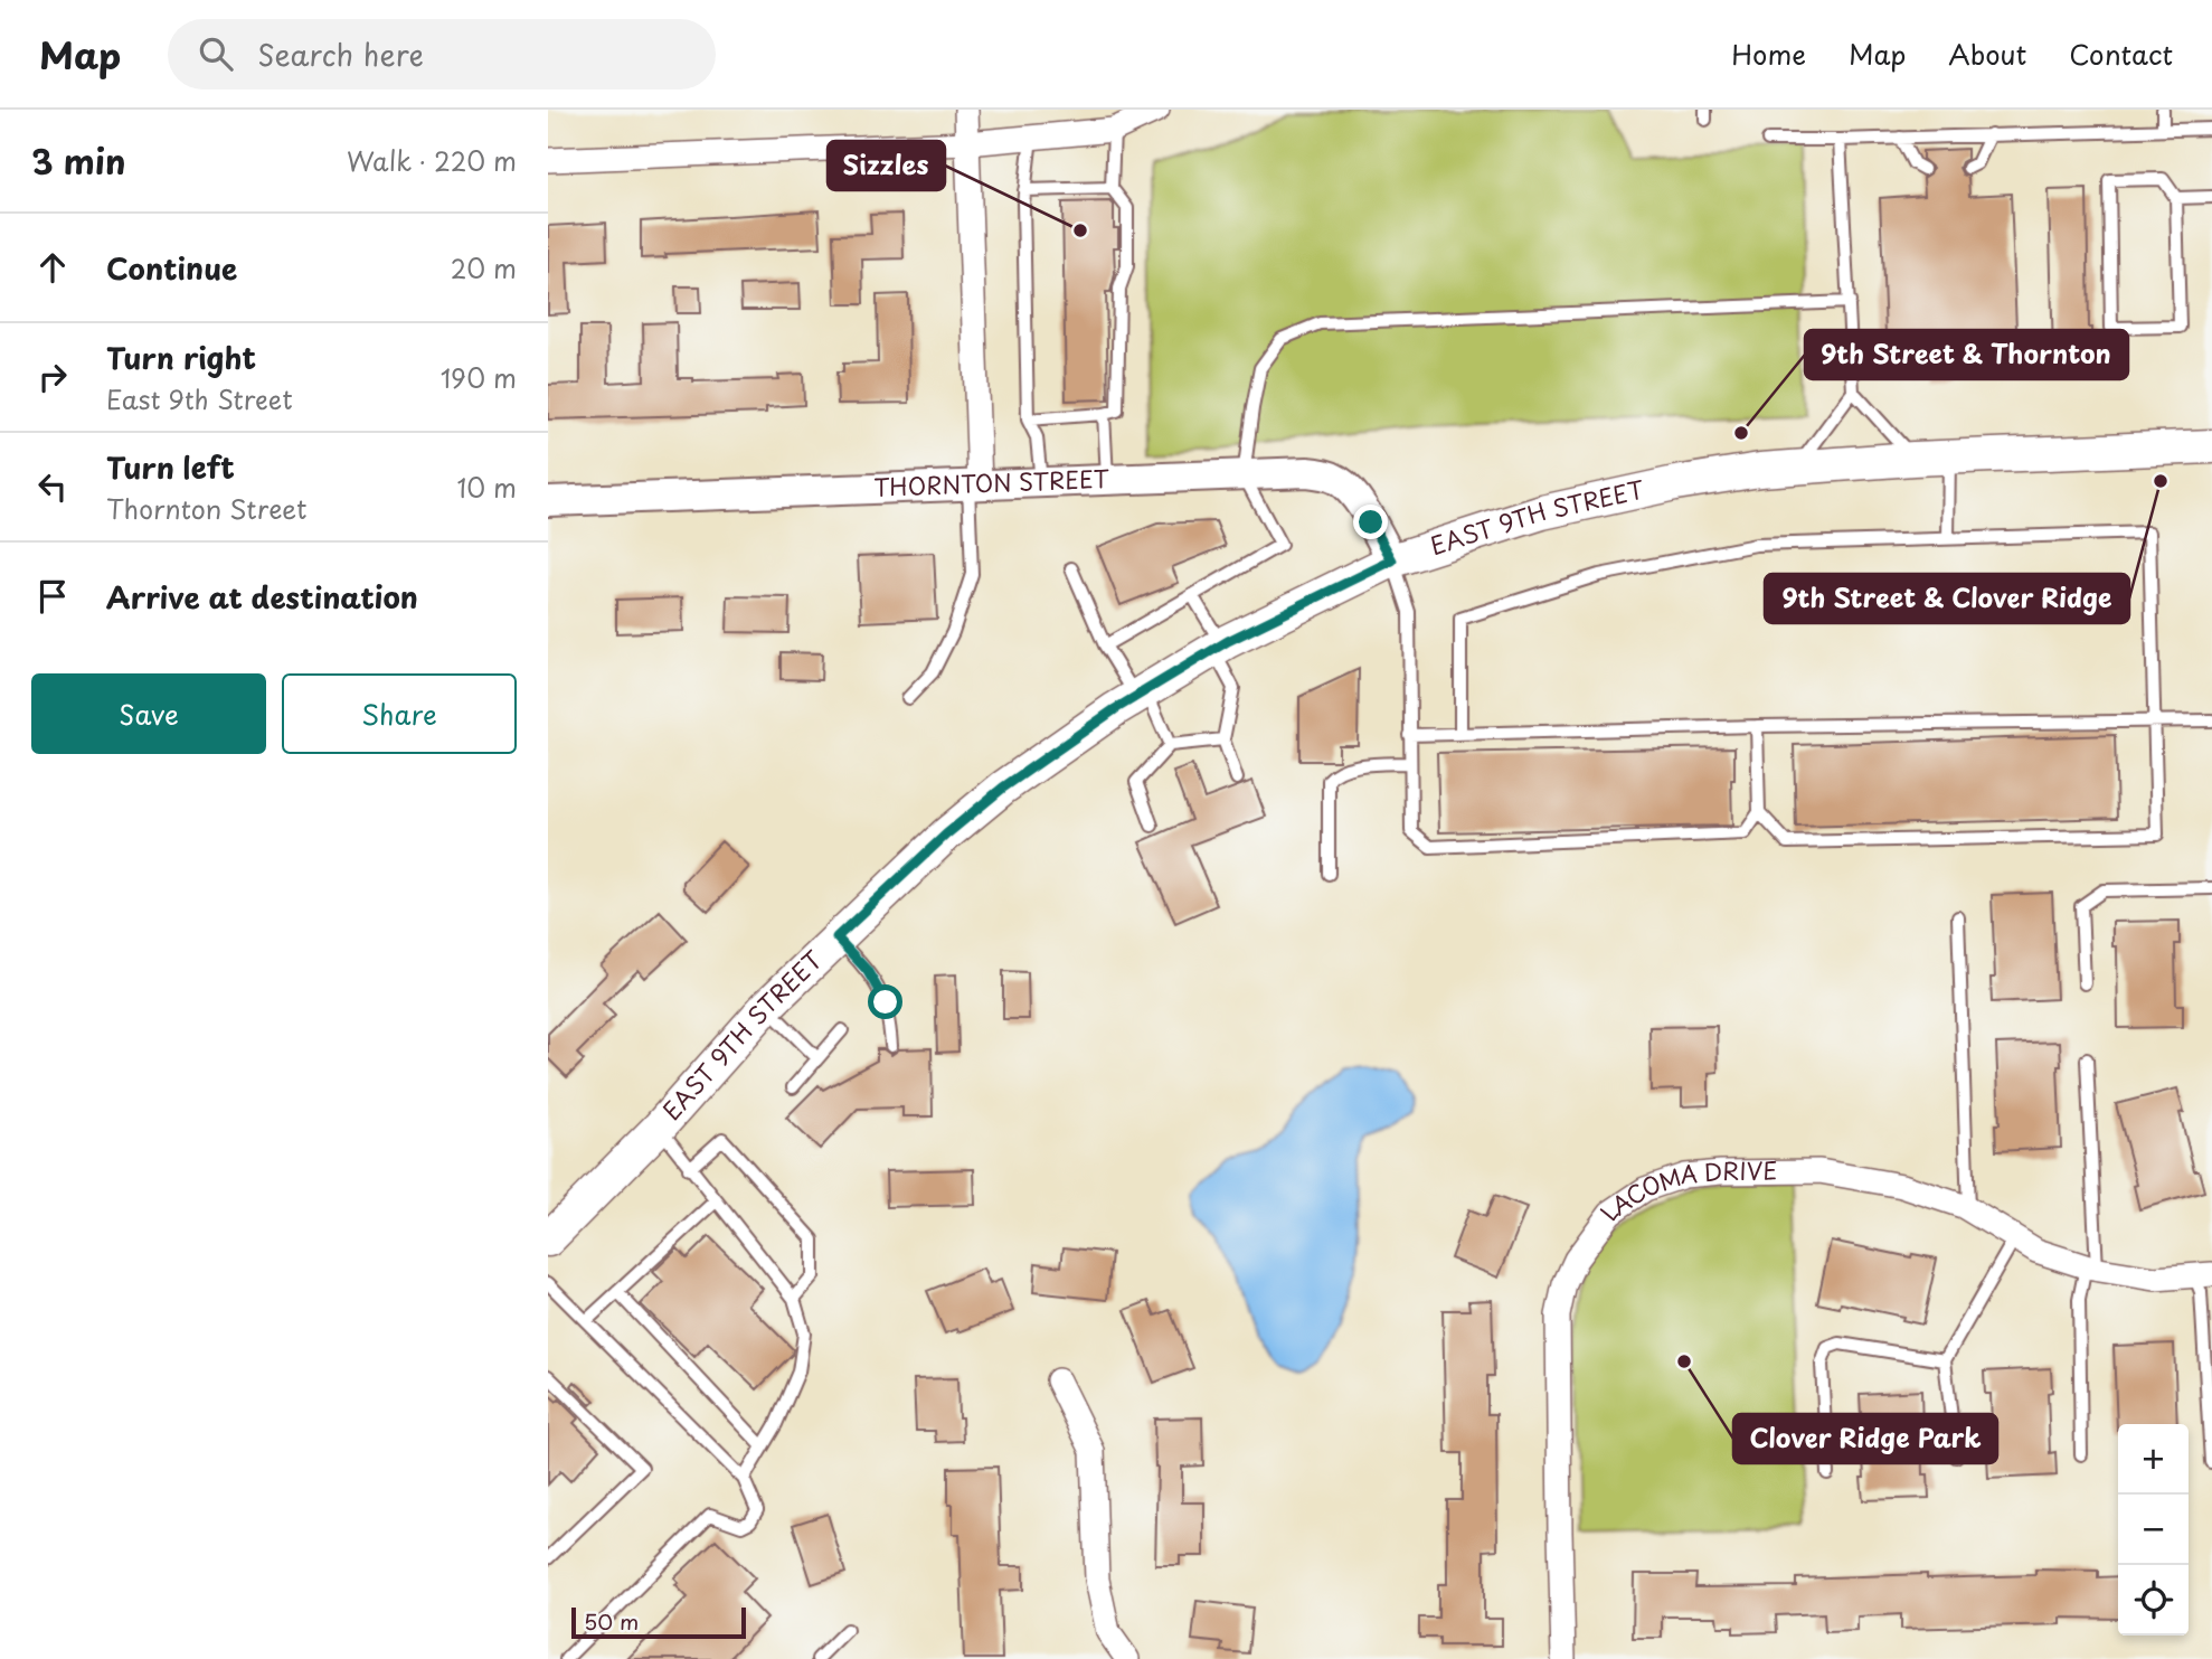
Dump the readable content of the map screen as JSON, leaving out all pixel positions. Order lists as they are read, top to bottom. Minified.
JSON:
{"streets":{"main road":["EAST 9TH STREET"],"street":["THORNTON STREET","LACOMA DRIVE"]},"crossings":[["THORNTON STREET","EAST 9TH STREET"]],"places":["Sizzles","9th Street & Thornton","9th Street & Clover Ridge","Clover Ridge Park"],"scale_bar":"50 m","page":{"header":"Map","search":"Search here","nav":["Home","Map","About","Contact"],"heading":["3 min","Walk · 220 m"],"list":[["Continue","20 m"],["Turn right","East 9th Street","190 m"],["Turn left","Thornton Street","10 m"],"Arrive at destination"],"buttons":["Save","Share"],"map_buttons":["+","−"],"scale":"50 m"}}
